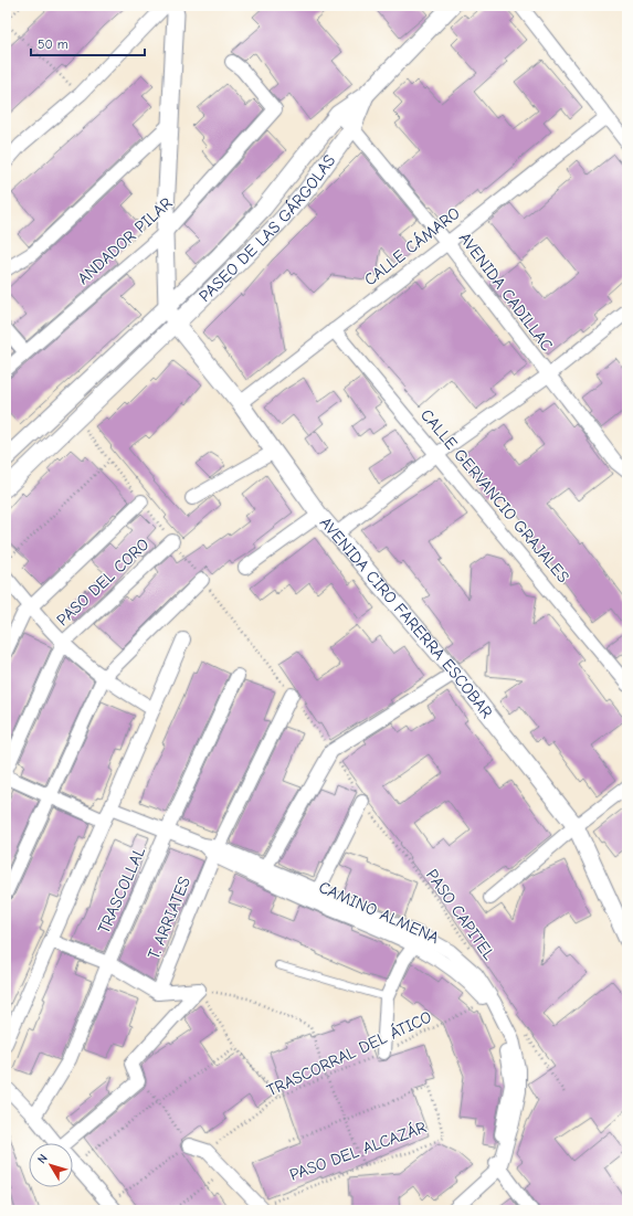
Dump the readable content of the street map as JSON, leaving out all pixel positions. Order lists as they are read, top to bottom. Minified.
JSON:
{"streets":{"street":["PASEO DE LAS GÁRGOLAS","ANDADOR PILAR","CALLE CÁMARO","AVENIDA CADILLAC","CALLE GERVANCIO GRAJALES","PASO DEL CORO","AVENIDA CIRO FARERRA ESCOBAR","TRASCOLLAL","CAMINO ALMENA","T. ARRIATES"],"path":["PASO CAPITEL","TRASCORRAL DEL ÁTICO","PASO DEL ALCAZÁR"]},"crossings":[["PASEO DE LAS GÁRGOLAS","AVENIDA CADILLAC"],["PASEO DE LAS GÁRGOLAS","AVENIDA CIRO FARERRA ESCOBAR"],["CALLE CÁMARO","AVENIDA CADILLAC"],["CALLE CÁMARO","CALLE GERVANCIO GRAJALES"],["CALLE CÁMARO","AVENIDA CIRO FARERRA ESCOBAR"],["CAMINO ALMENA","T. ARRIATES"],["CAMINO ALMENA","TRASCORRAL DEL ÁTICO"]],"scale_bar":"50 m","north":"top left"}
